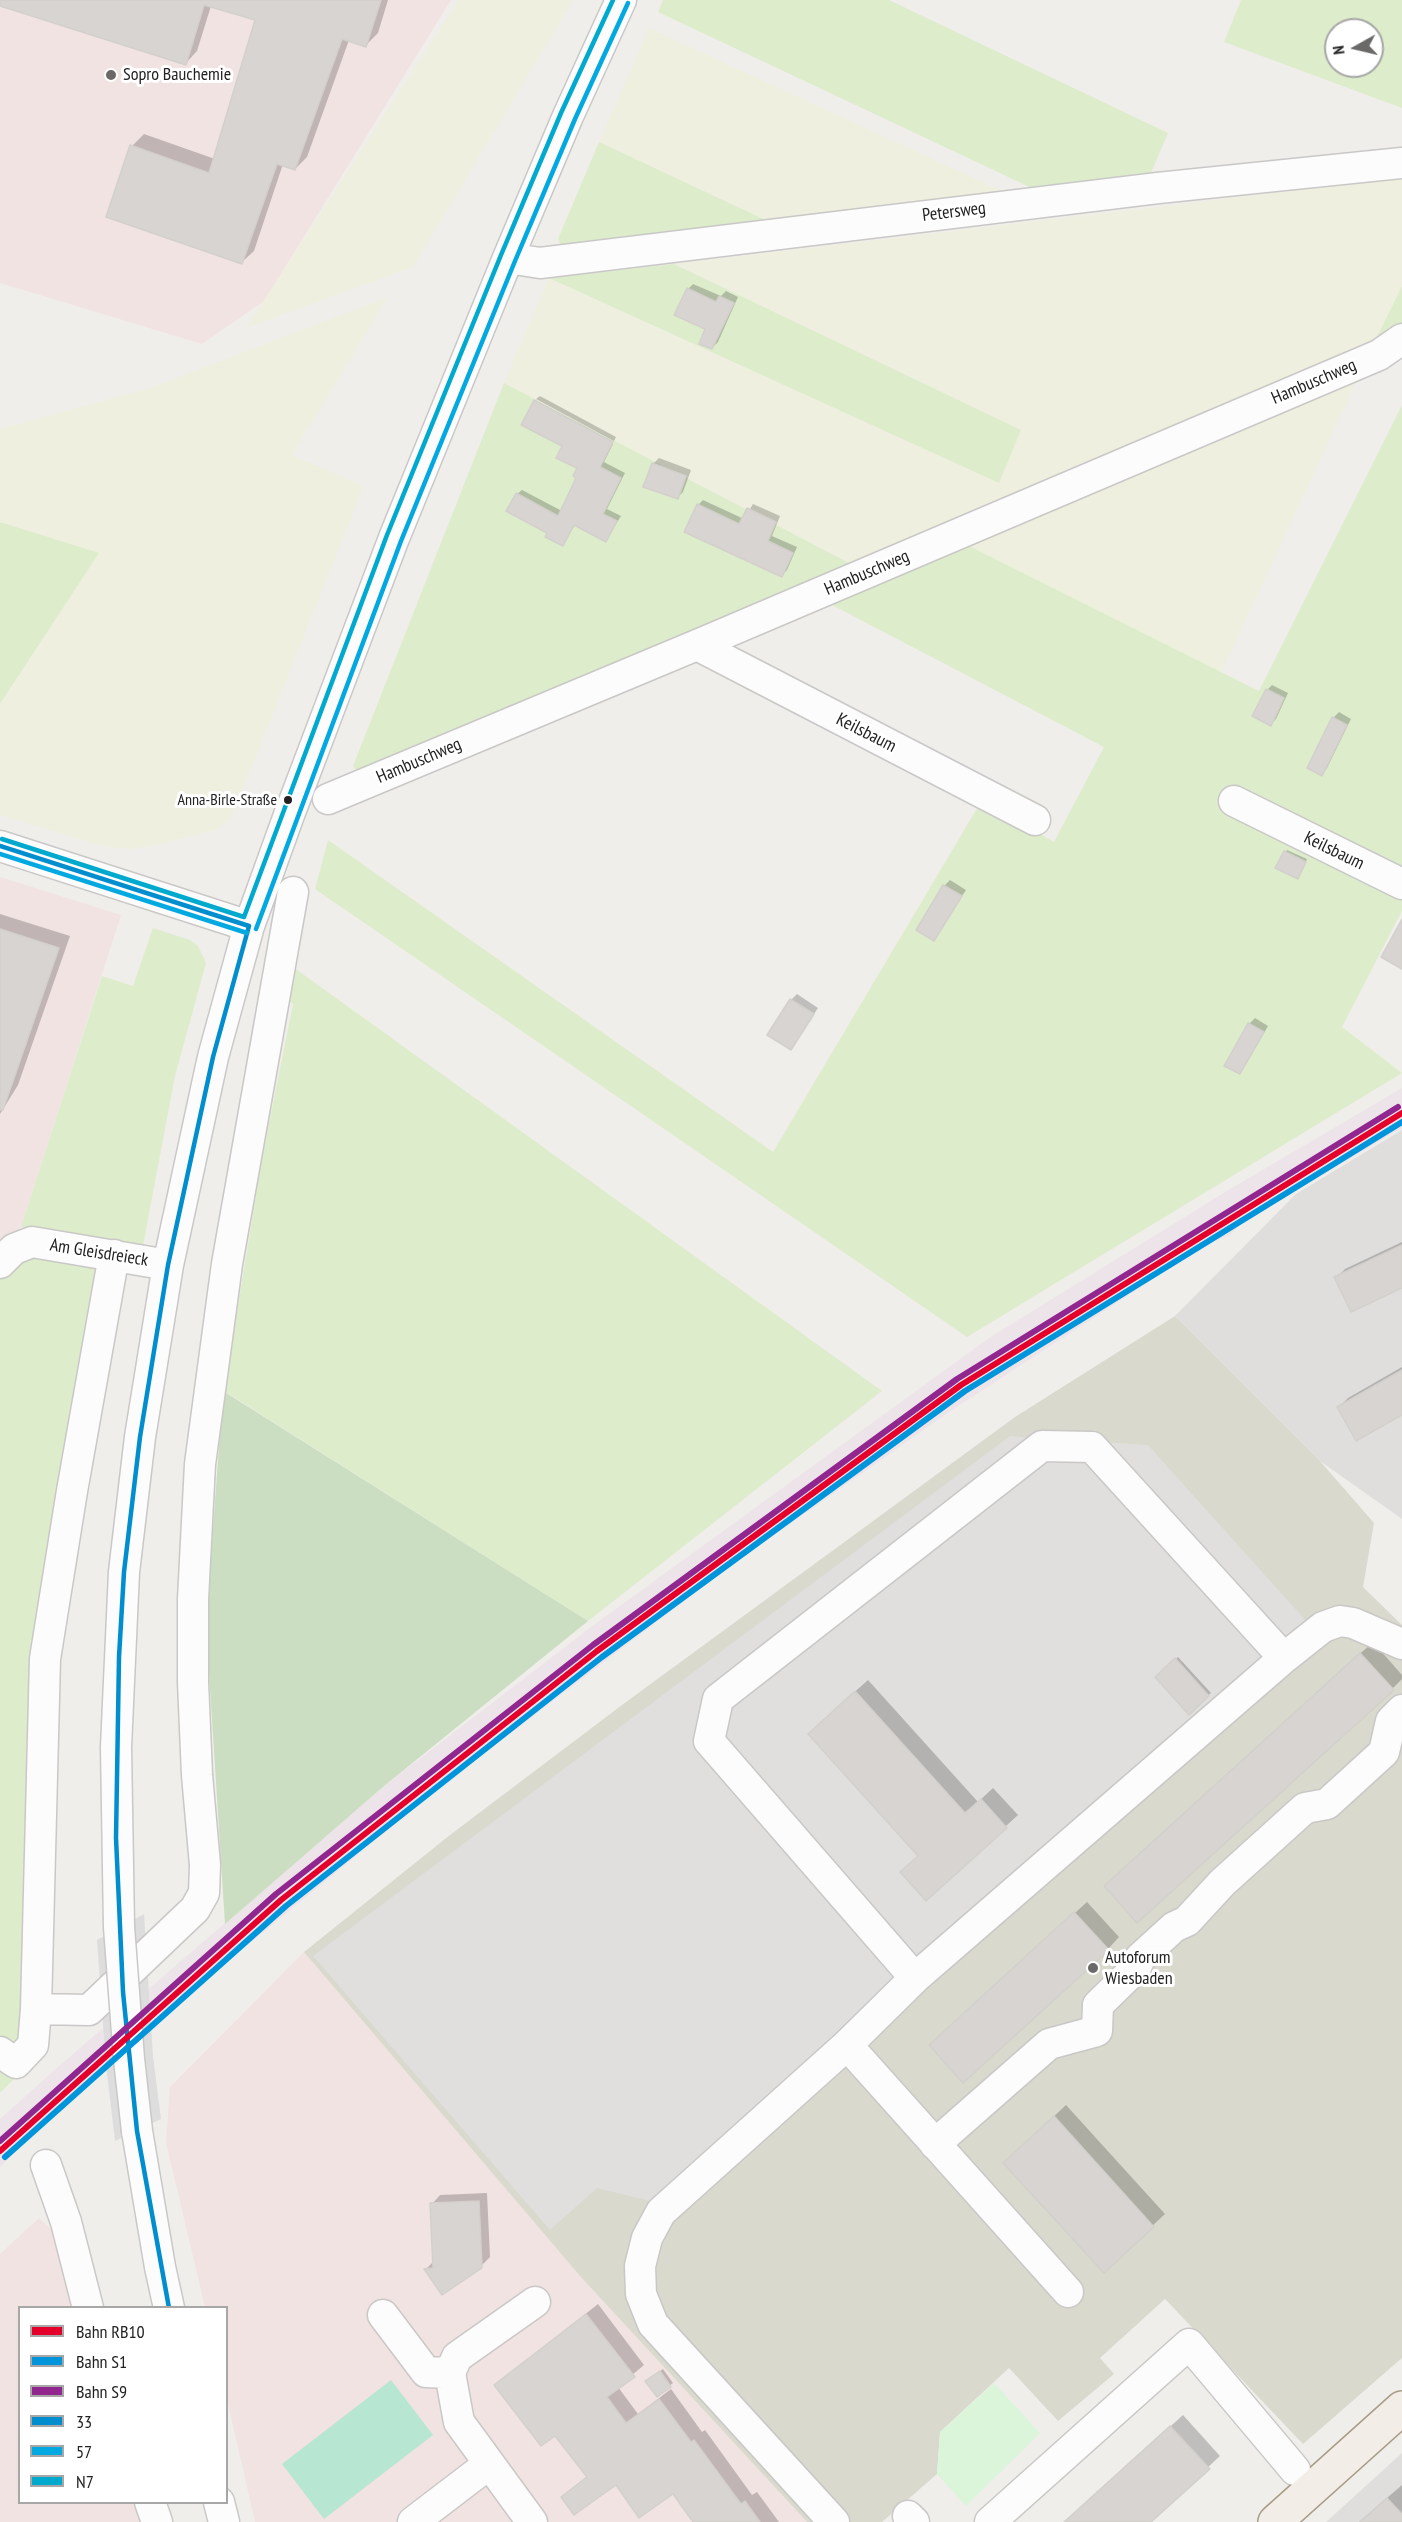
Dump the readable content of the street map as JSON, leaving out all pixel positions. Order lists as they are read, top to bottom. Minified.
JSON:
{"streets":{"street":["Petersweg","Hambuschweg","Keilsbaum","Am Gleisdreieck"]},"crossings":[["Hambuschweg","Keilsbaum"]],"places":["Sopro Bauchemie","Anna-Birle-Straße","Autoforum Wiesbaden"],"lines":["transit line N7","transit line 57","transit line 33","rail line S9","rail line RB10","rail line S1"],"legend":["Bahn RB10","Bahn S1","Bahn S9","33","57","N7"],"north":"left"}
